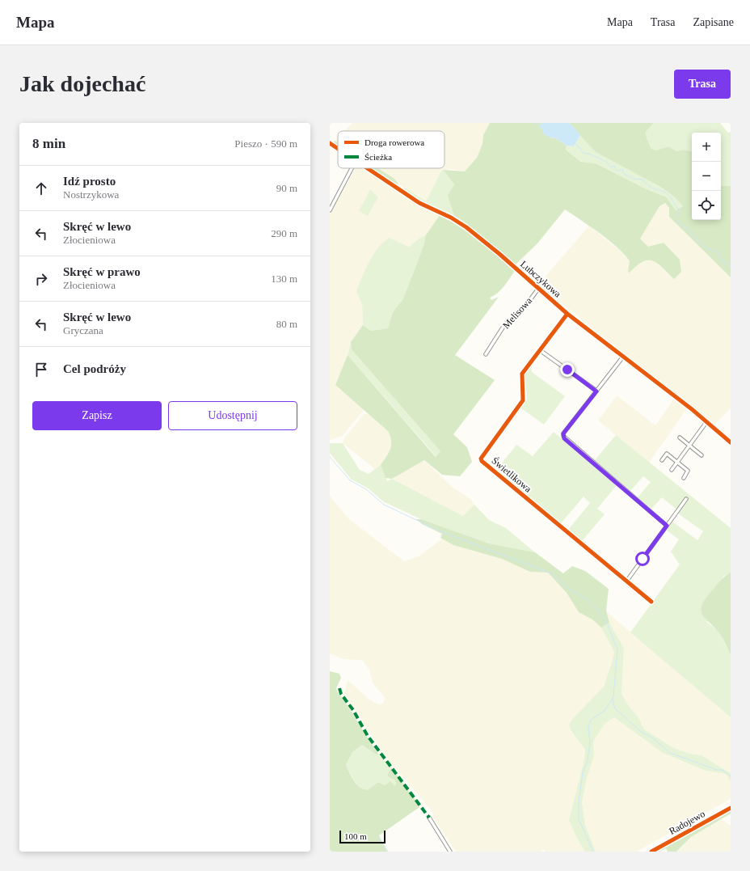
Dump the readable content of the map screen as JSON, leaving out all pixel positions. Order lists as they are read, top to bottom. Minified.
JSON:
{"streets":{"street":["Lubczykowa","Melisowa","Świetlikowa","Radojewo"]},"crossings":[["Lubczykowa","Melisowa"],["Lubczykowa","Świetlikowa"]],"legend":["Droga rowerowa","Ścieżka"],"scale_bar":"100 m","page":{"header":"Mapa","nav":["Mapa","Trasa","Zapisane"],"buttons":["Trasa",["Zapisz","Udostępnij"]],"title":"Jak dojechać","heading":["8 min","Pieszo · 590 m"],"map_buttons":["+","−"],"list":[["Idź prosto","Nostrzykowa","90 m"],["Skręć w lewo","Złocieniowa","290 m"],["Skręć w prawo","Złocieniowa","130 m"],["Skręć w lewo","Gryczana","80 m"],"Cel podróży"],"scale":"100 m"}}
